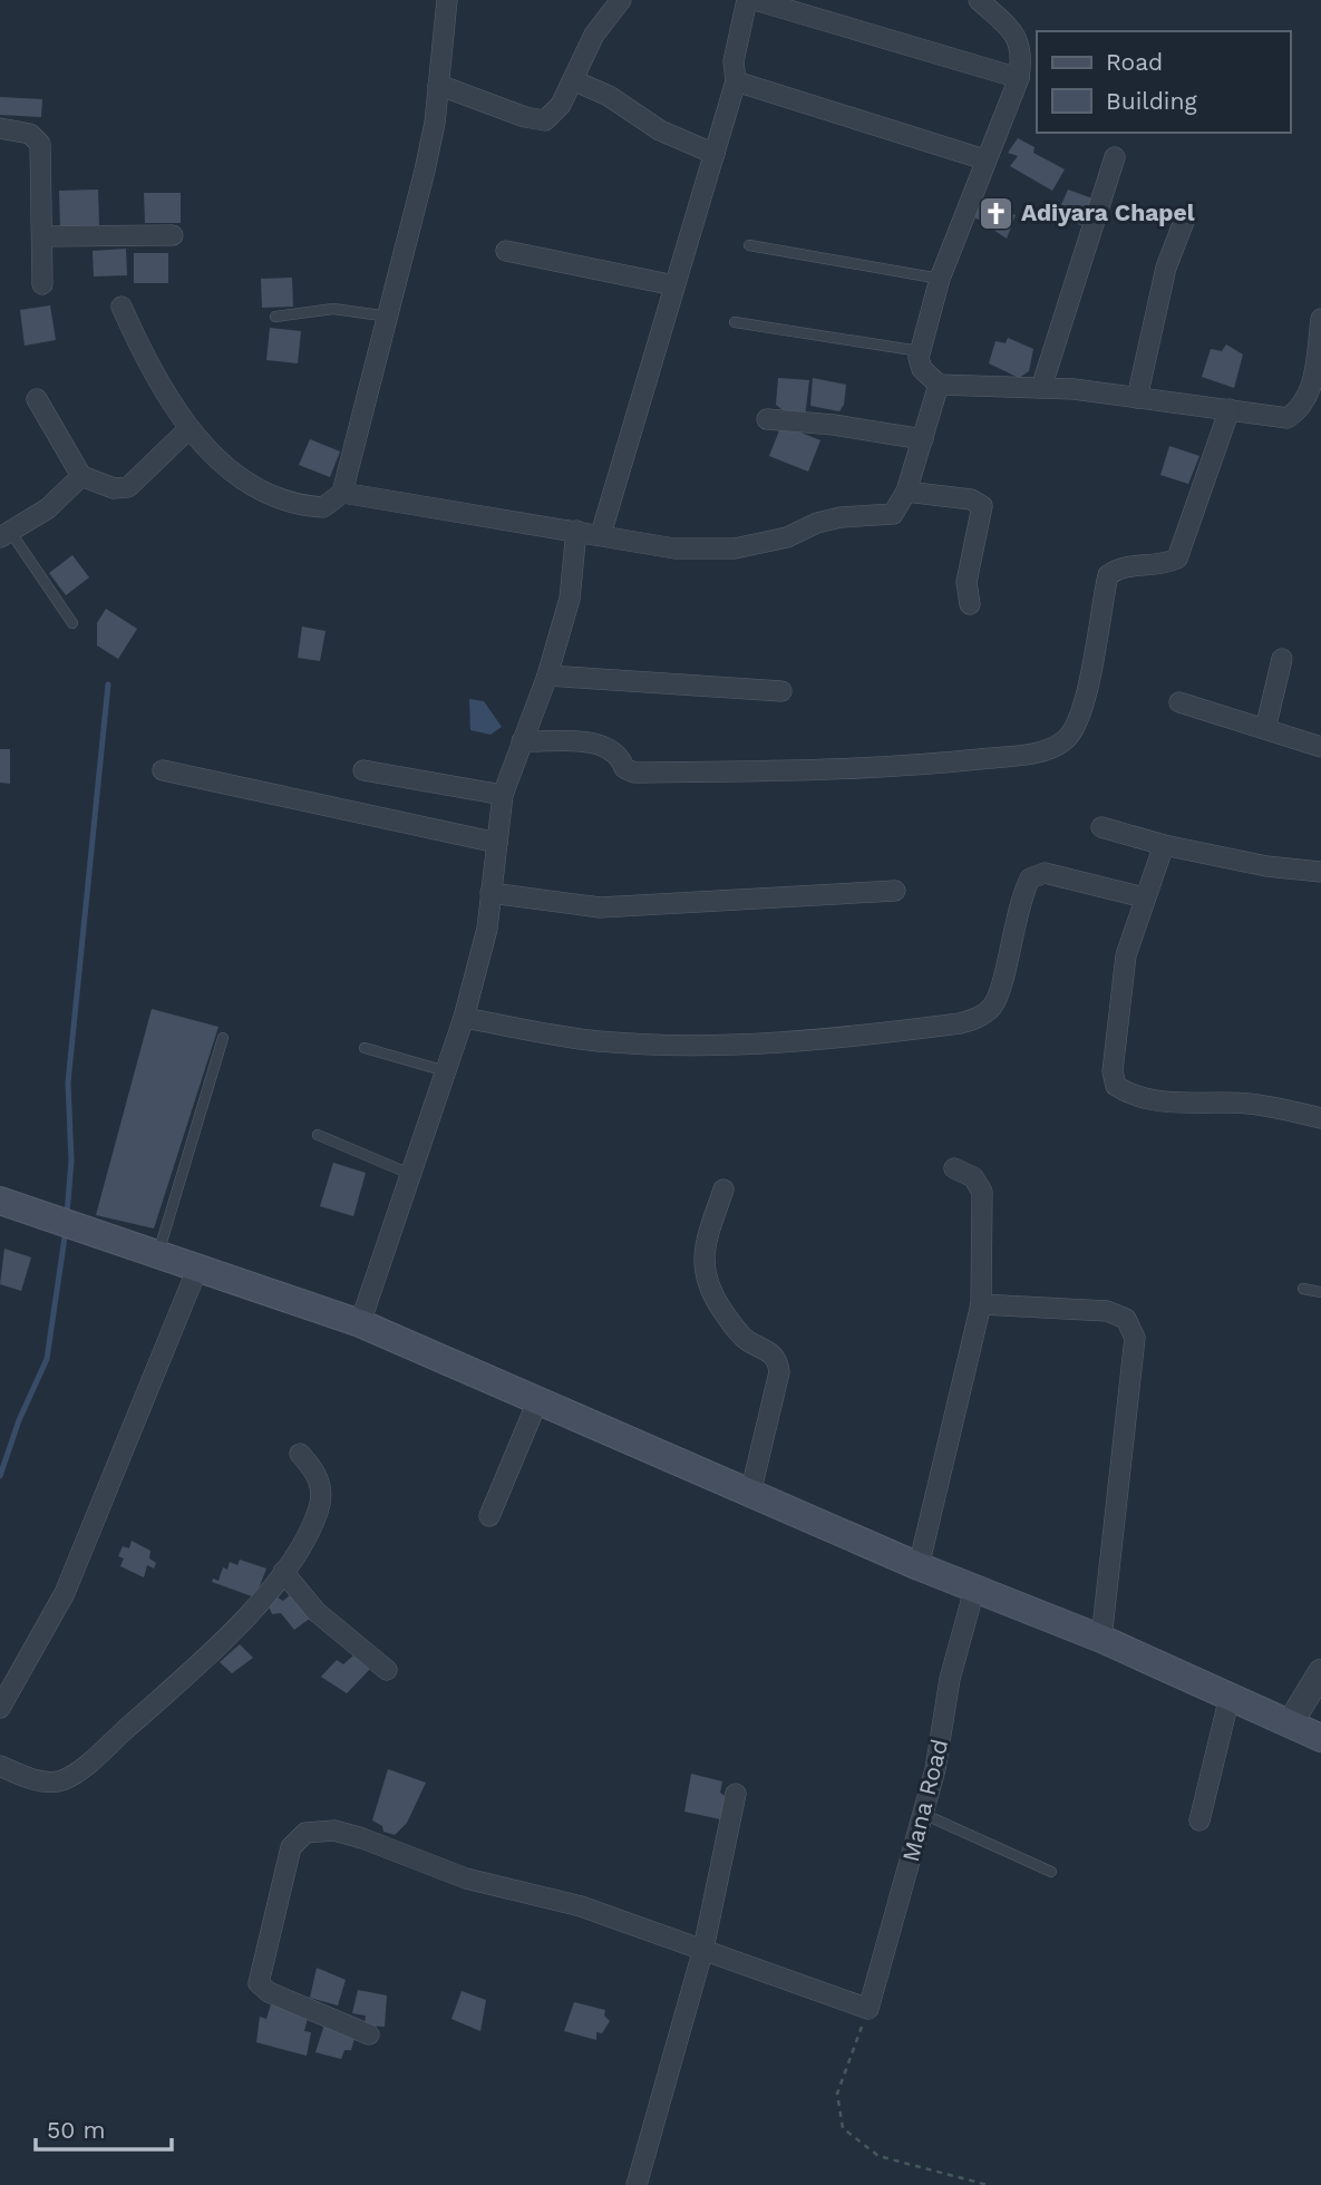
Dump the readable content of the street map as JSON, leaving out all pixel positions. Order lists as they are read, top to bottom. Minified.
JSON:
{"streets":{"street":["Mana Road"]},"places":{"church":["Adiyara Chapel"]},"legend":["Road","Building"],"scale_bar":"50 m"}
